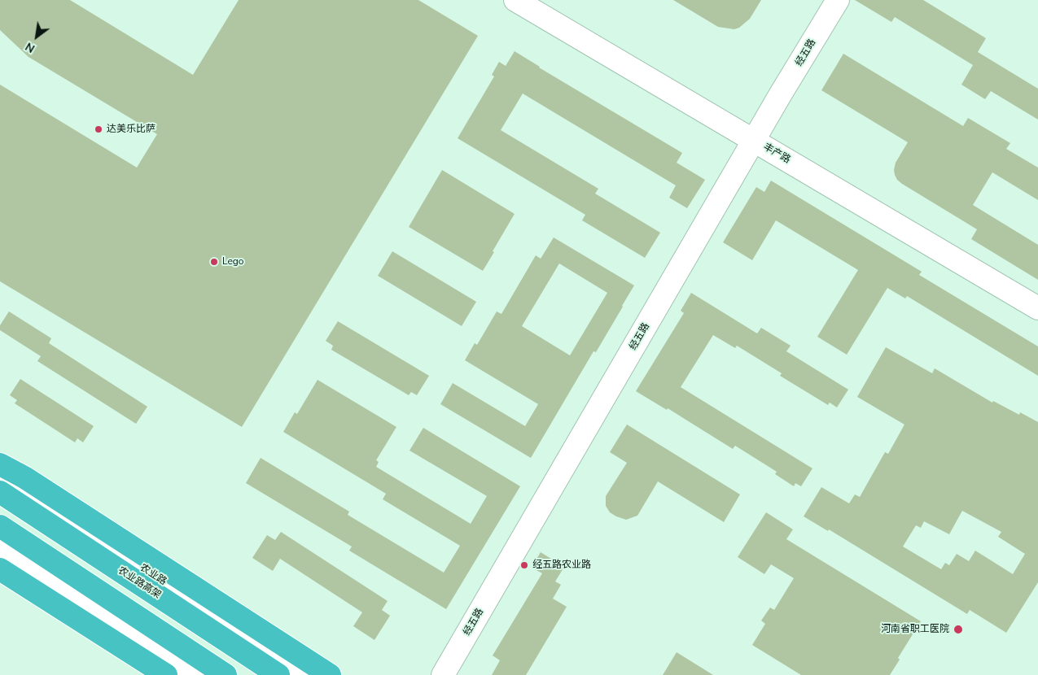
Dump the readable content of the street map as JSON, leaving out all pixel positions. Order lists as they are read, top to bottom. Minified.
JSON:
{"streets":{"highway":["农业路高架"],"street":["经五路","丰产路","农业路"]},"crossings":[["经五路","丰产路"]],"places":["达美乐比萨","Lego","经五路农业路","河南省职工医院"],"north":"bottom left"}
